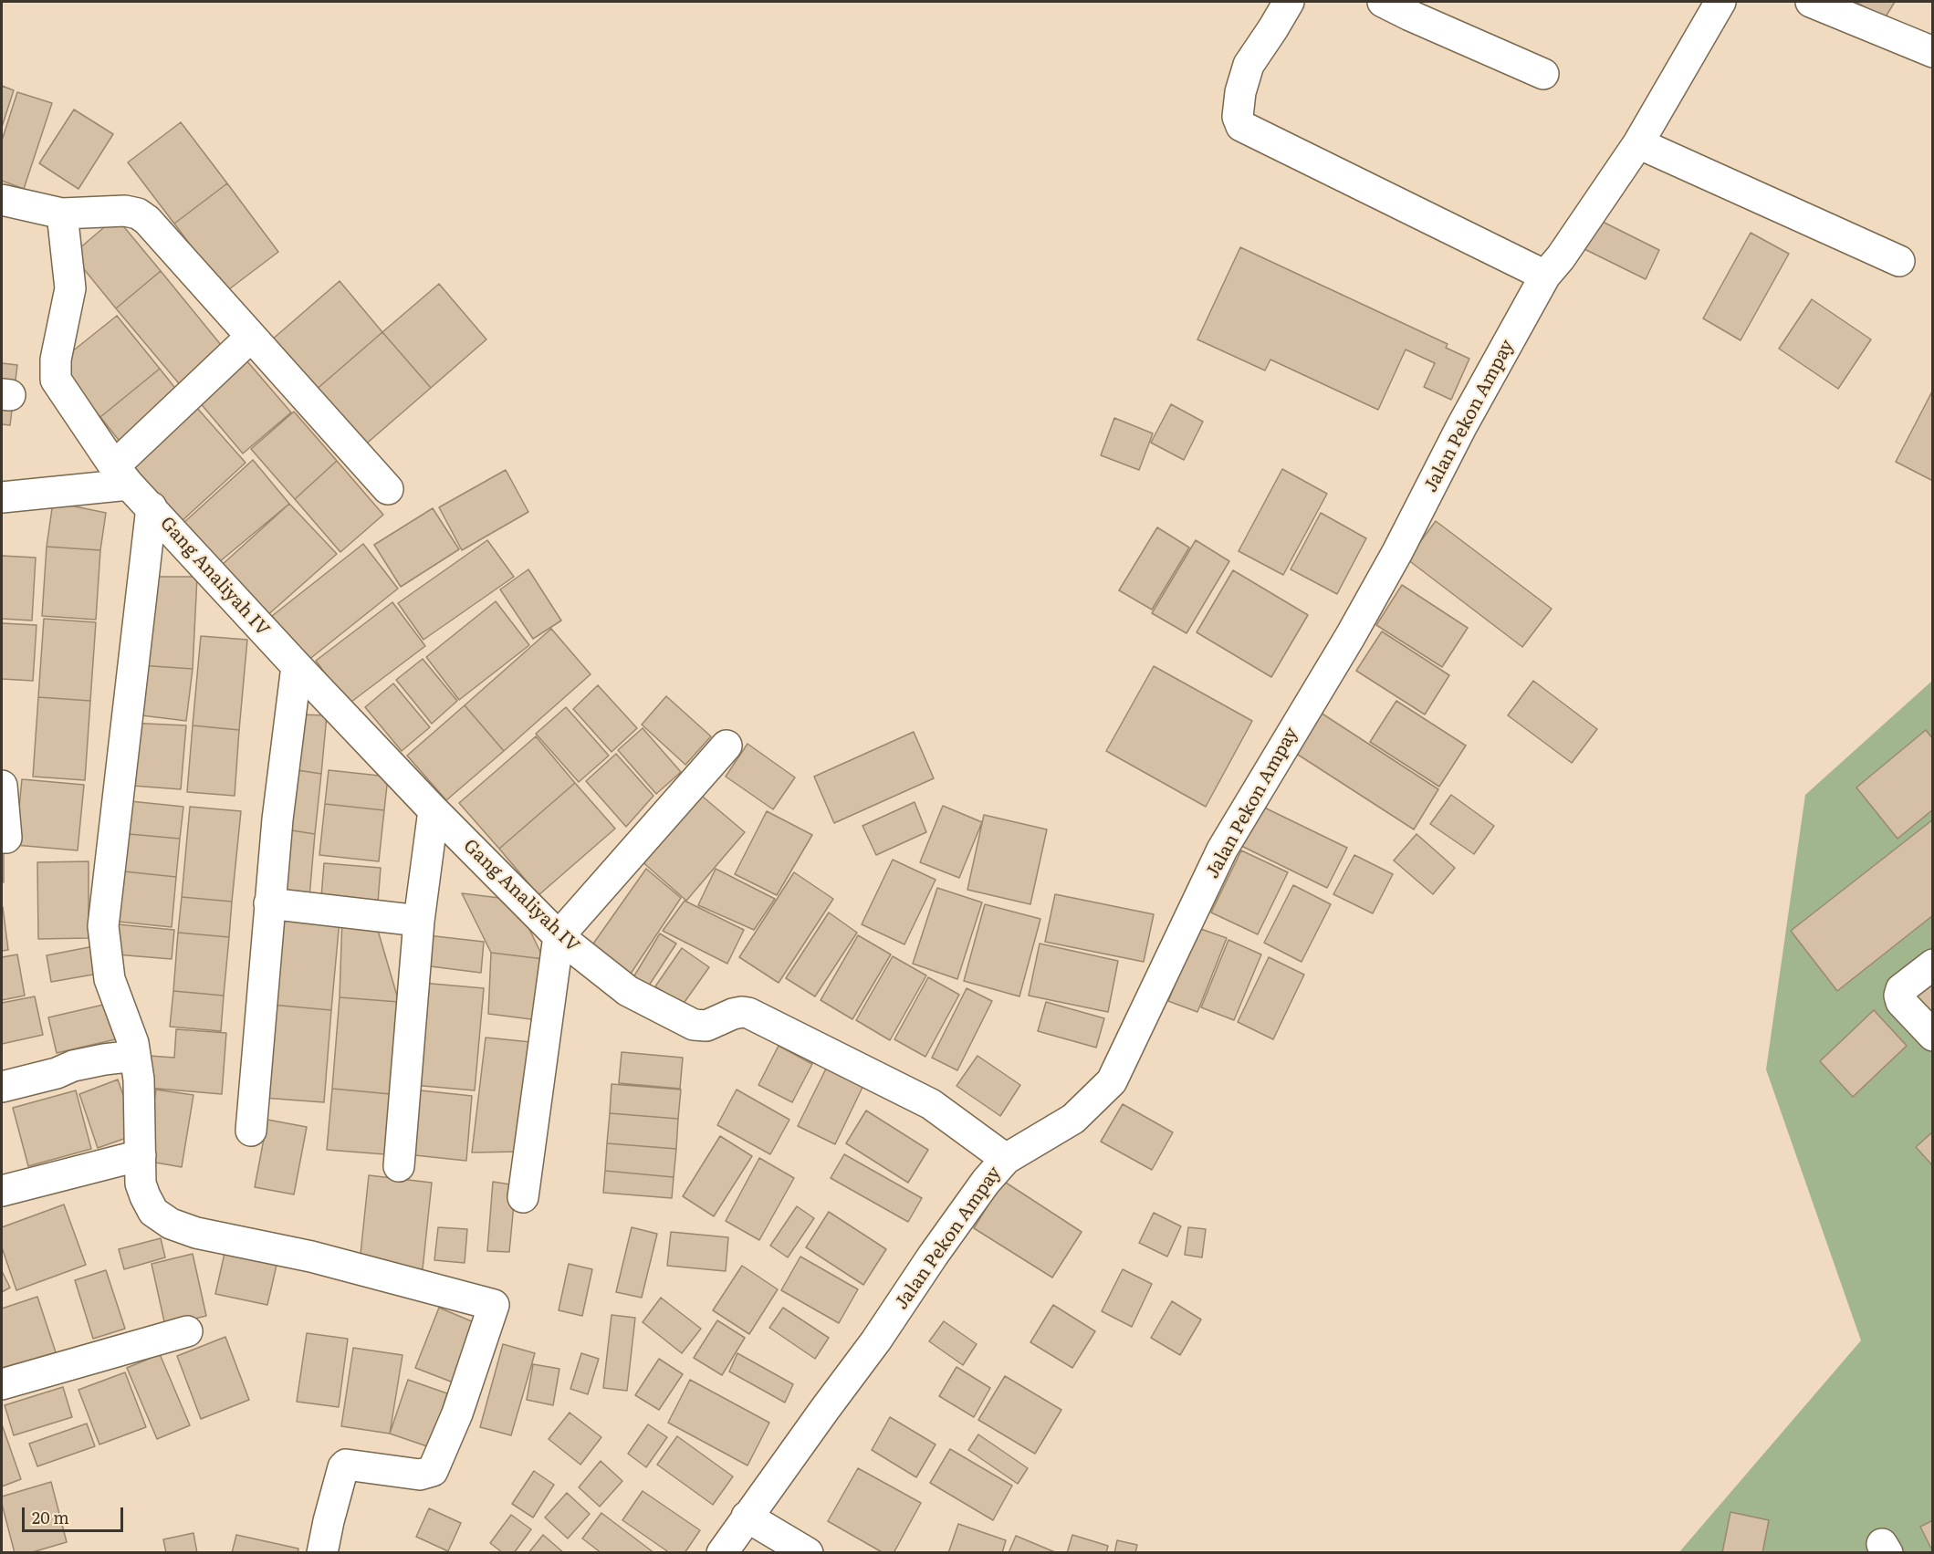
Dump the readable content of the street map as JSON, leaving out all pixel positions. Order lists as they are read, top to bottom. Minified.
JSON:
{"streets":{"street":["Jalan Pekon Ampay","Gang Analiyah IV"]},"crossings":[["Jalan Pekon Ampay","Gang Analiyah IV"]],"scale_bar":"20 m"}
